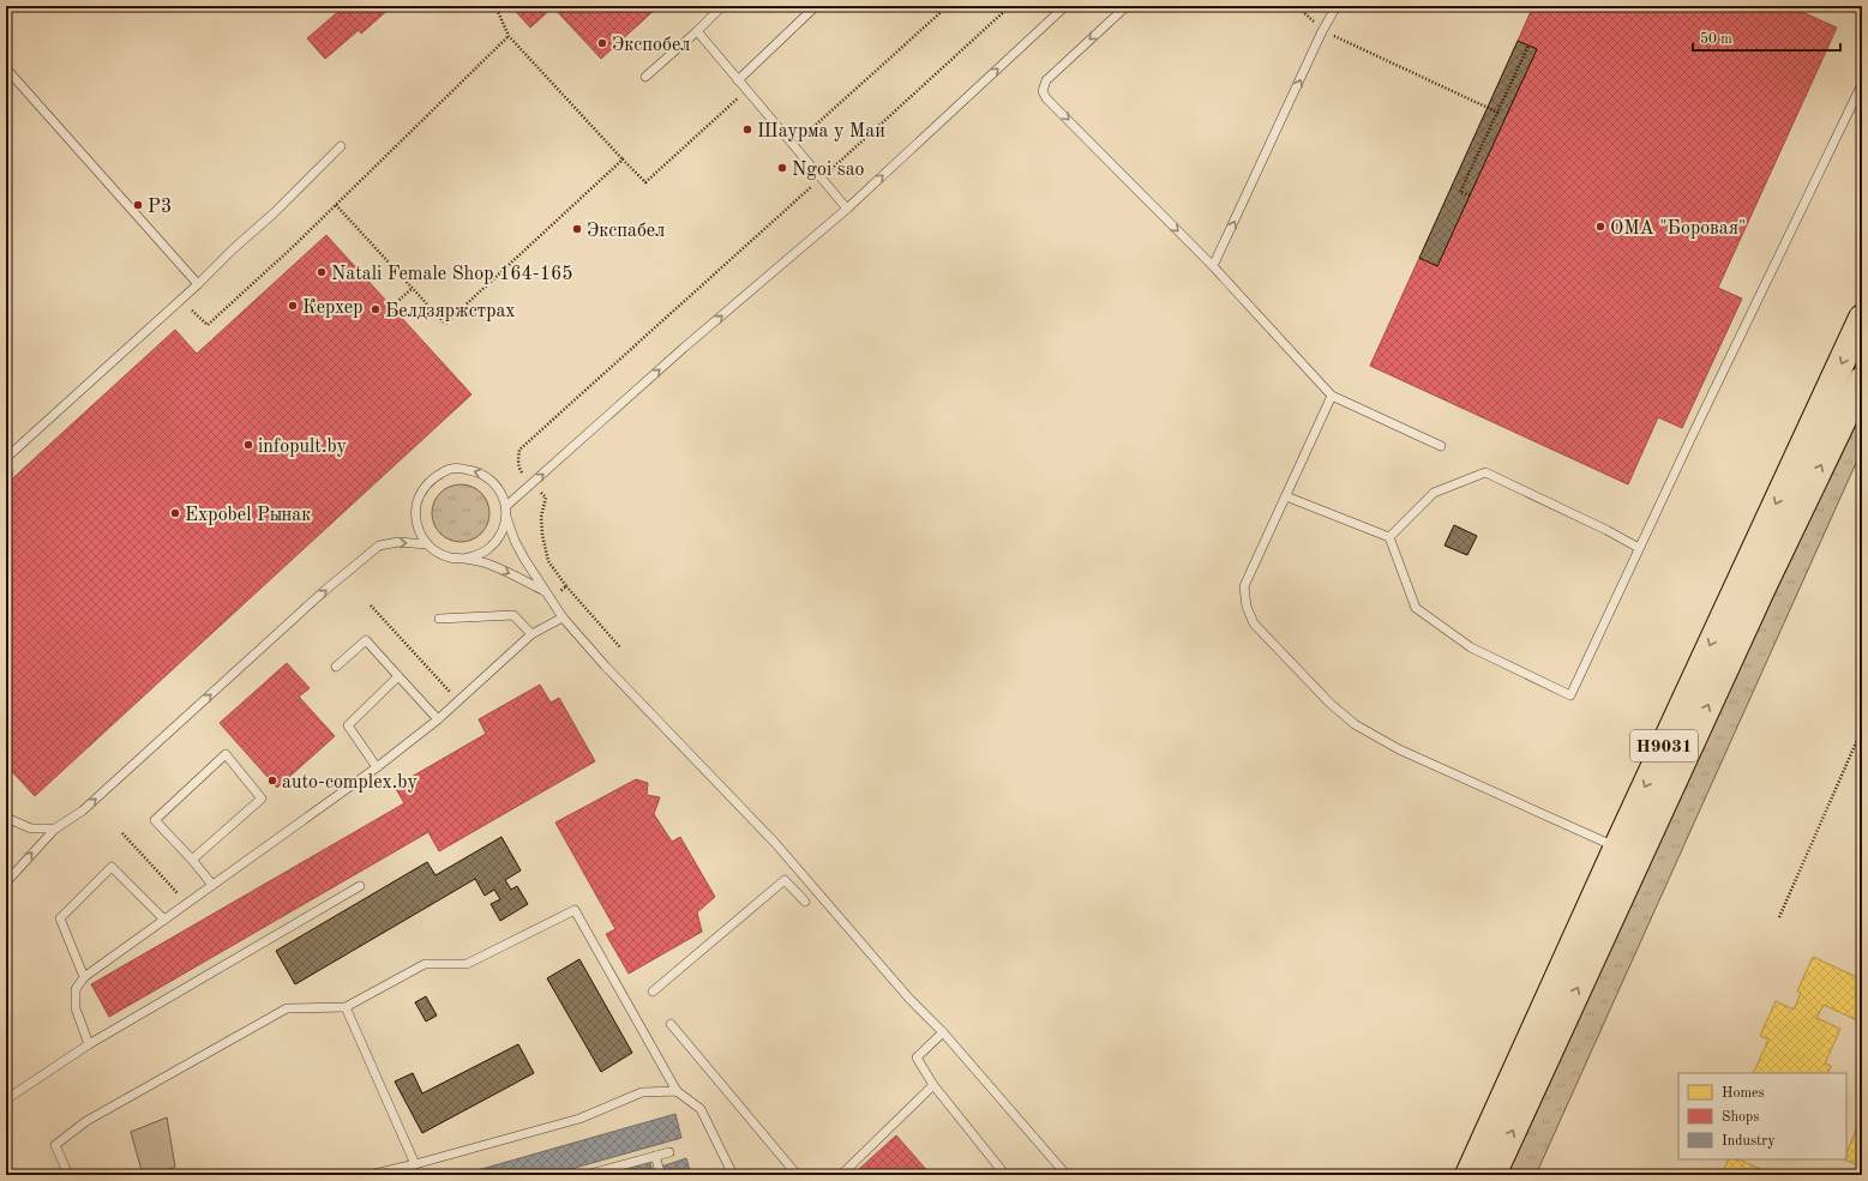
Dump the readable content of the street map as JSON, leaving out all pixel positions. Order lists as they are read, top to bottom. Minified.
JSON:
{"streets":{"main road":["Н9031"]},"places":["Экспобел","Шаурма у Маи","Ngoi sao","P3","ОМА \"Боровая\"","Экспабел","Natali Female Shop 164-165","Керхер","Белдзяржстрах","infopult.by","Expobel Рынак","auto-complex.by"],"legend":["Homes","Shops","Industry"],"scale_bar":"50 m"}
